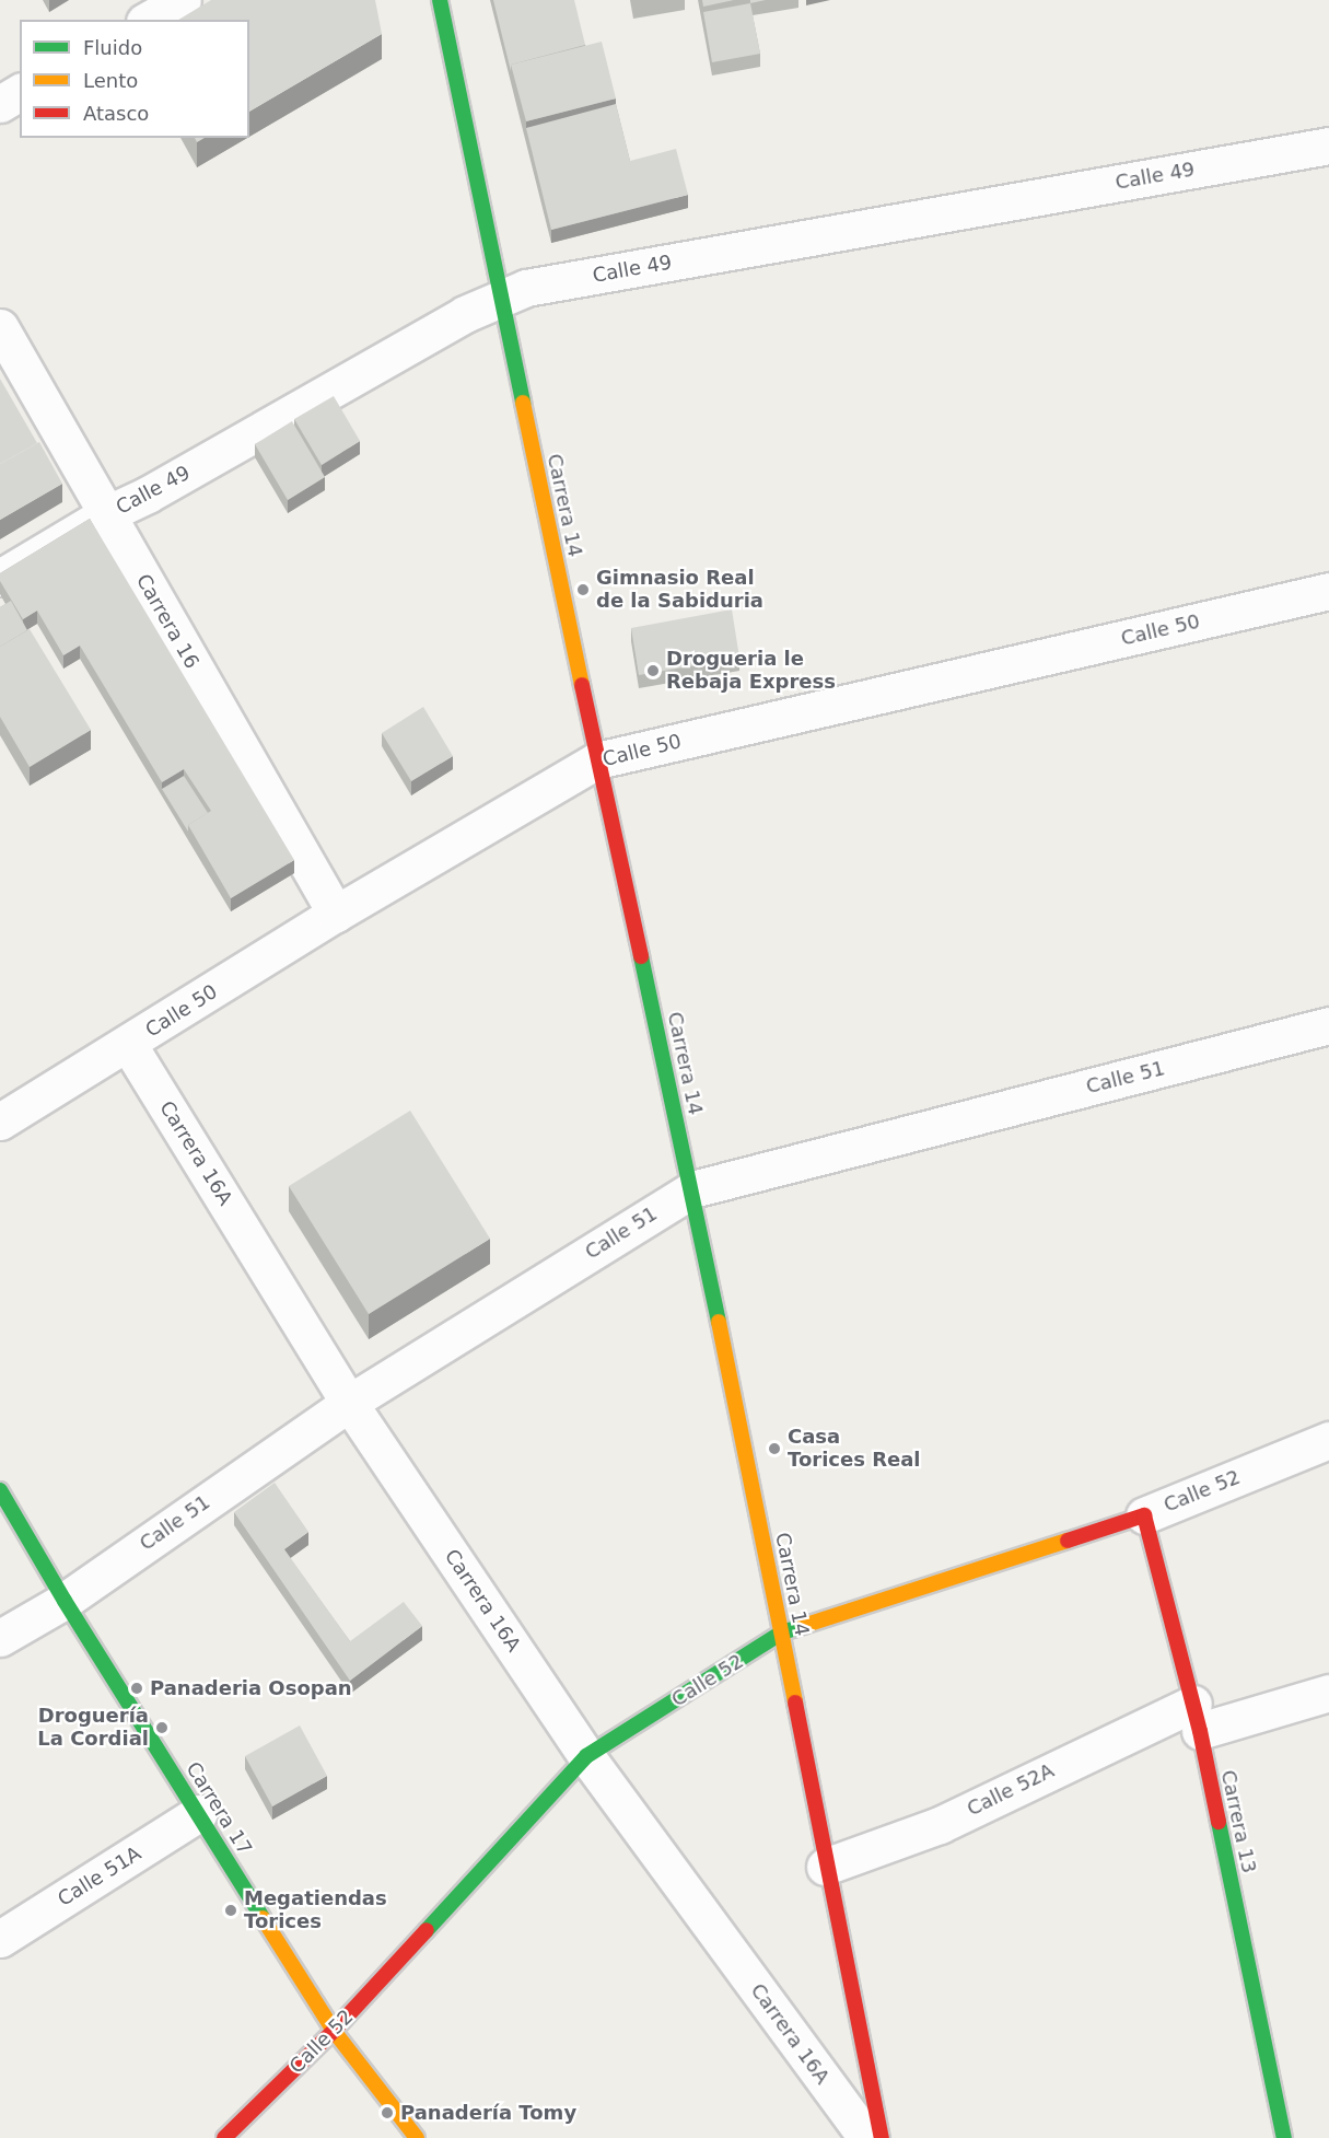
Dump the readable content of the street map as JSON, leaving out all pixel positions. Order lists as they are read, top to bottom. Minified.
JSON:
{"streets":{"main road":["Carrera 14","Calle 52","Carrera 17","Carrera 13"],"street":["Calle 49","Carrera 16","Calle 50","Calle 51","Carrera 16A","Calle 52A","Calle 51A"]},"crossings":[["Calle 49","Carrera 14"],["Calle 49","Carrera 16"],["Carrera 14","Calle 50"],["Carrera 14","Calle 51"],["Carrera 14","Calle 52"],["Carrera 14","Calle 52A"],["Carrera 16","Calle 50"],["Calle 50","Carrera 16A"],["Calle 51","Carrera 16A"],["Calle 51","Carrera 17"],["Carrera 16A","Calle 52"],["Calle 52","Carrera 17"],["Calle 52","Carrera 13"],["Calle 52A","Carrera 13"],["Carrera 17","Calle 51A"]],"places":["Gimnasio Real de la Sabiduria","Drogueria le Rebaja Express","Casa Torices Real","Panaderia Osopan","Droguería La Cordial","Megatiendas Torices","Panadería Tomy"],"legend":["Fluido","Lento","Atasco"]}
